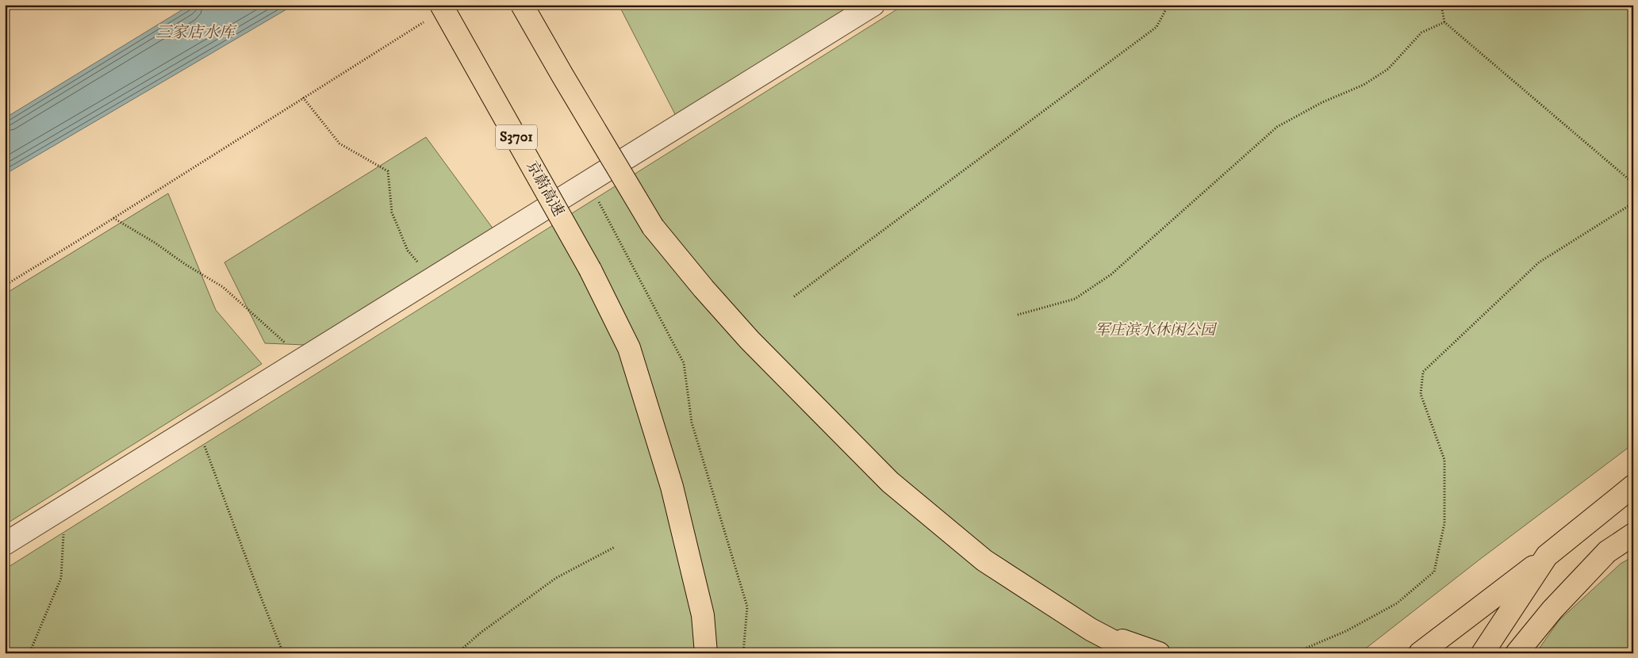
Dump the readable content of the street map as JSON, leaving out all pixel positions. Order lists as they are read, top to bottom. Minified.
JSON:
{"streets":{"highway":["S3701","京蔚高速"]},"water":["三家店水库"],"parks":["军庄滨水休闲公园"]}
